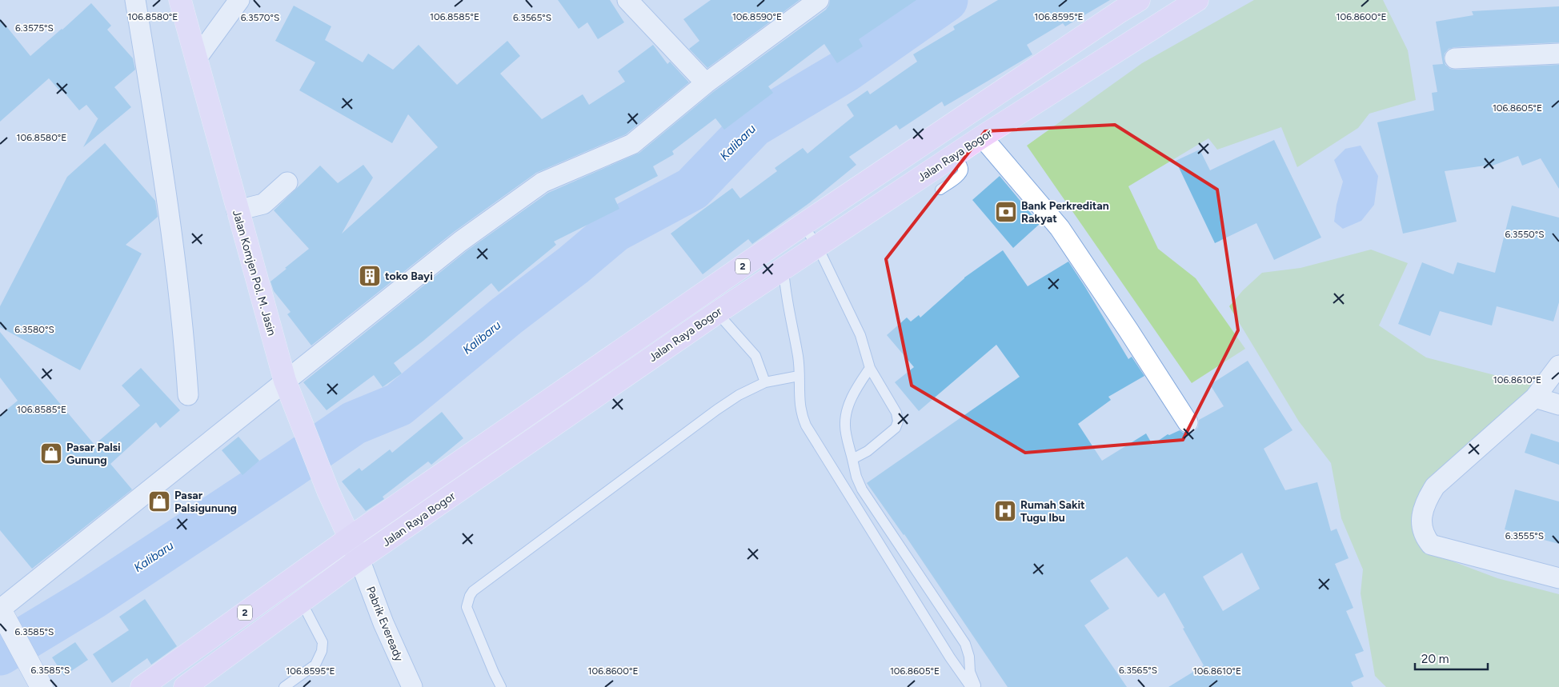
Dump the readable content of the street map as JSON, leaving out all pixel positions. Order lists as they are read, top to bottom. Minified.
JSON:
{"streets":{"highway":["Jalan Raya Bogor","2"],"main road":["Jalan Komjen Pol. M. Jasin"],"street":["Pabrik Eveready"]},"crossings":[["Jalan Raya Bogor","Jalan Komjen Pol. M. Jasin"],["Jalan Raya Bogor","Pabrik Eveready"],["Jalan Komjen Pol. M. Jasin","Pabrik Eveready"]],"water":["Kalibaru"],"places":{"bank":["Bank Perkreditan Rakyat"],"building":["toko Bayi"],"shop":["Pasar Palsi Gunung","Pasar Palsigunung"],"hospital":["Rumah Sakit Tugu Ibu"]},"scale_bar":"20 m","coordinates":["106.8600°E","106.8580°E","106.8585°E","106.8590°E","106.8595°E","6.3570°S","6.3565°S","6.3575°S","106.8605°E","6.3550°S","6.3580°S","106.8610°E","6.3555°S","6.3585°S"]}
